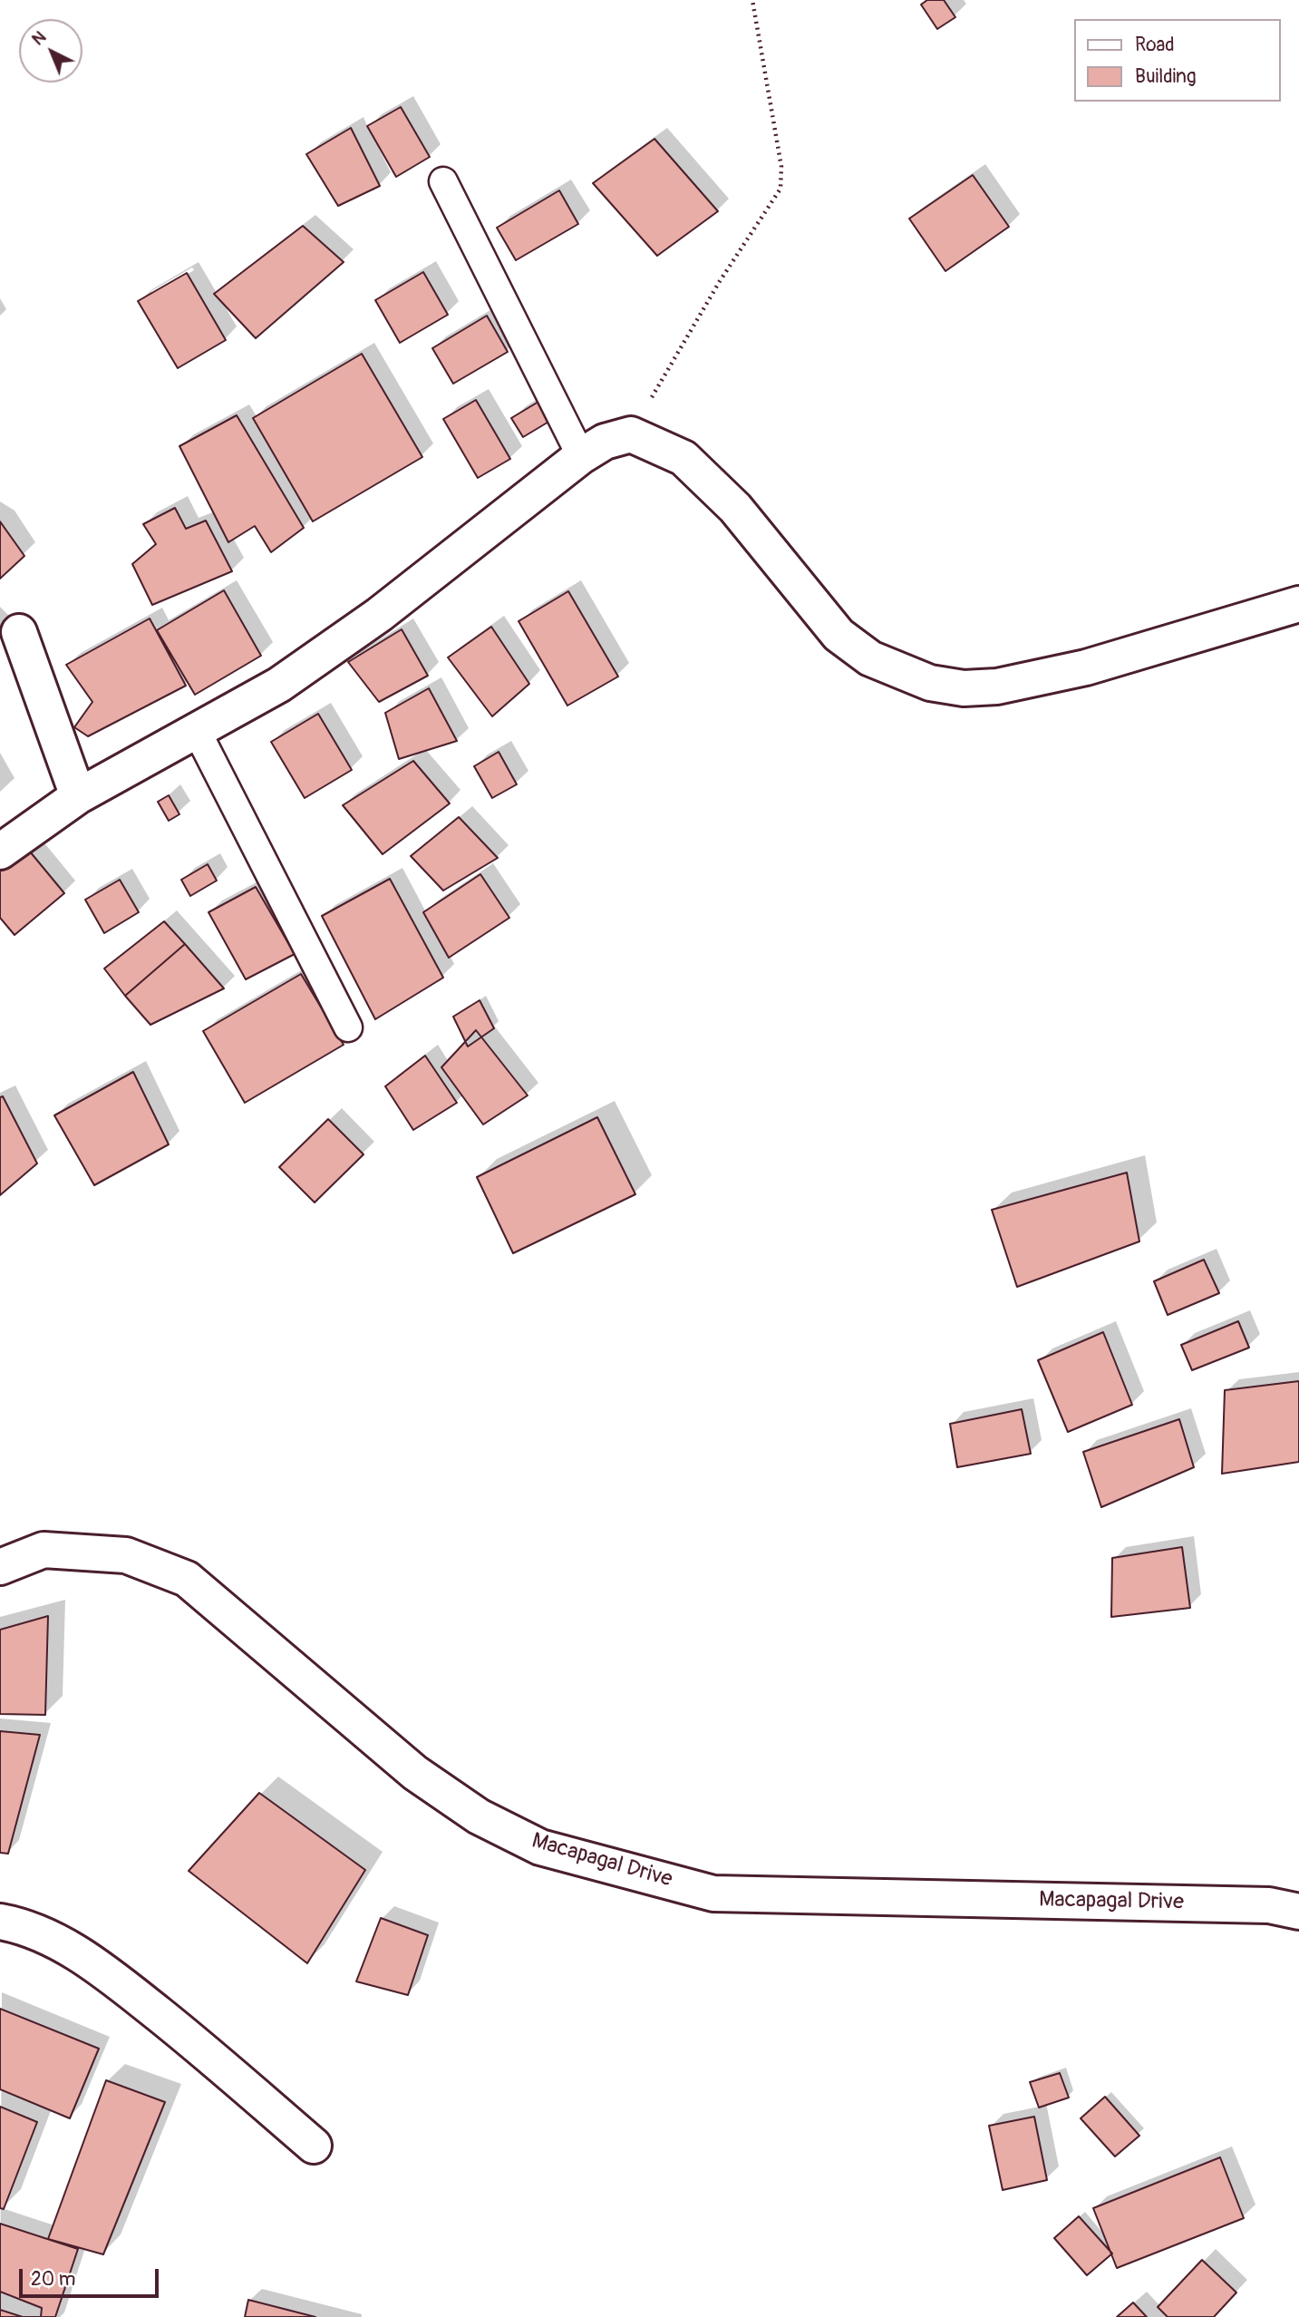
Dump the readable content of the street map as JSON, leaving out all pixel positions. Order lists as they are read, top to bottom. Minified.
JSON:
{"streets":{"street":["Macapagal Drive"]},"legend":["Road","Building"],"scale_bar":"20 m","north":"top left"}
